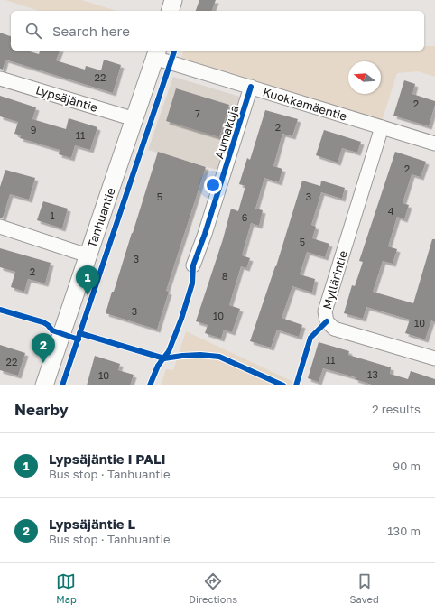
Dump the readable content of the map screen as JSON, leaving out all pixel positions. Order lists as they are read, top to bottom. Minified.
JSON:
{"streets":{"street":["Lypsäjäntie","Kuokkamäentie","Aumakuja","Tanhuantie","Myllärintie"]},"crossings":[["Lypsäjäntie","Tanhuantie"],["Kuokkamäentie","Aumakuja"],["Kuokkamäentie","Tanhuantie"],["Kuokkamäentie","Myllärintie"]],"house_numbers":["22","2","7","2","9","11","2","5","3","4","1","6","5","3","2","8","3","10","10","11","22","13","10"],"north":"left","page":{"search":"Search here","pins":["1","2"],"heading":["Nearby","2 results"],"list":[{"mark":"1","name":"Lypsäjäntie I PALI","note":"Bus stop · Tanhuantie","value":"90 m"},{"mark":"2","name":"Lypsäjäntie L","note":"Bus stop · Tanhuantie","value":"130 m"}],"nav":["Map","Directions","Saved"]}}
